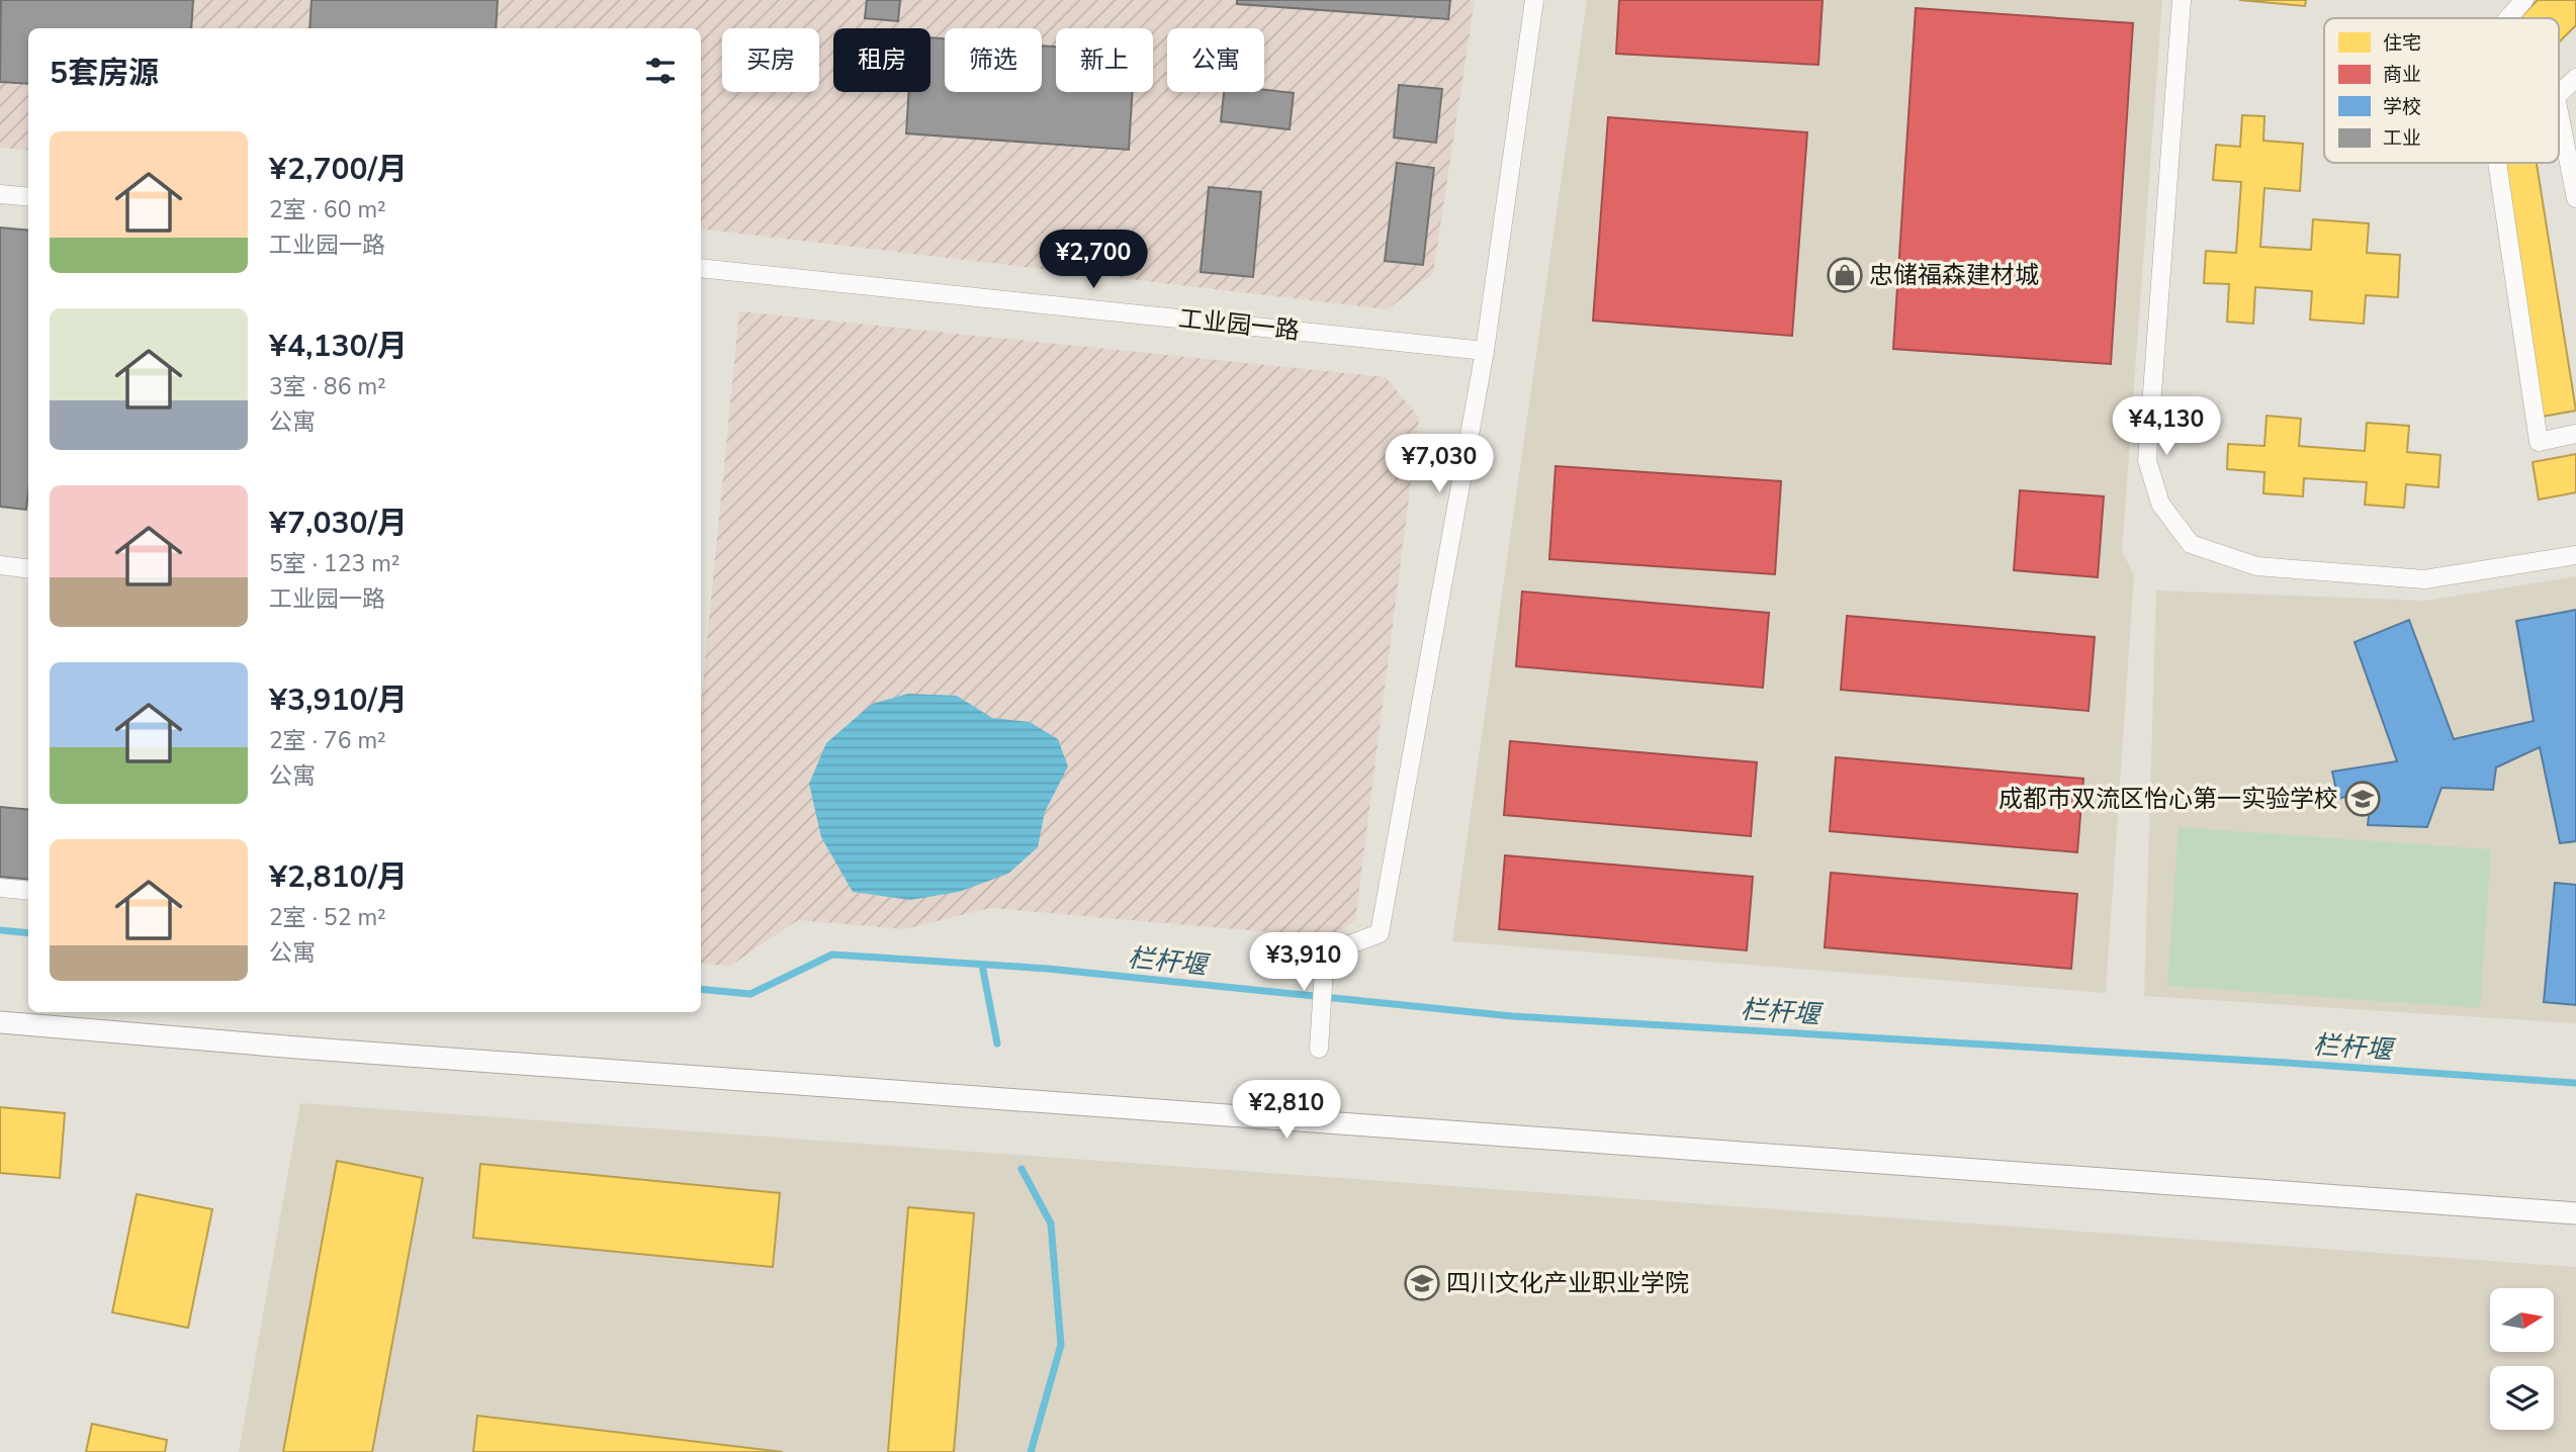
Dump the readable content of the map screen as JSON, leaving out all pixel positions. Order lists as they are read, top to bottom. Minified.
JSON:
{"streets":{"street":["工业园一路"]},"water":["栏杆堰"],"places":{"shop":["忠储福森建材城"],"school or university":["成都市双流区怡心第一实验学校","四川文化产业职业学院"]},"legend":["住宅","商业","学校","工业"],"north":"right","page":{"chip":["买房","租房","筛选","新上","公寓"],"heading":"5套房源","list":[{"name":"¥2,700/月","note":"2室 · 60 m² · 工业园一路"},{"name":"¥4,130/月","note":"3室 · 86 m² · 公寓"},{"name":"¥7,030/月","note":"5室 · 123 m² · 工业园一路"},{"name":"¥3,910/月","note":"2室 · 76 m² · 公寓"},{"name":"¥2,810/月","note":"2室 · 52 m² · 公寓"}],"price":["¥2,700","¥4,130","¥7,030","¥3,910","¥2,810"]}}
